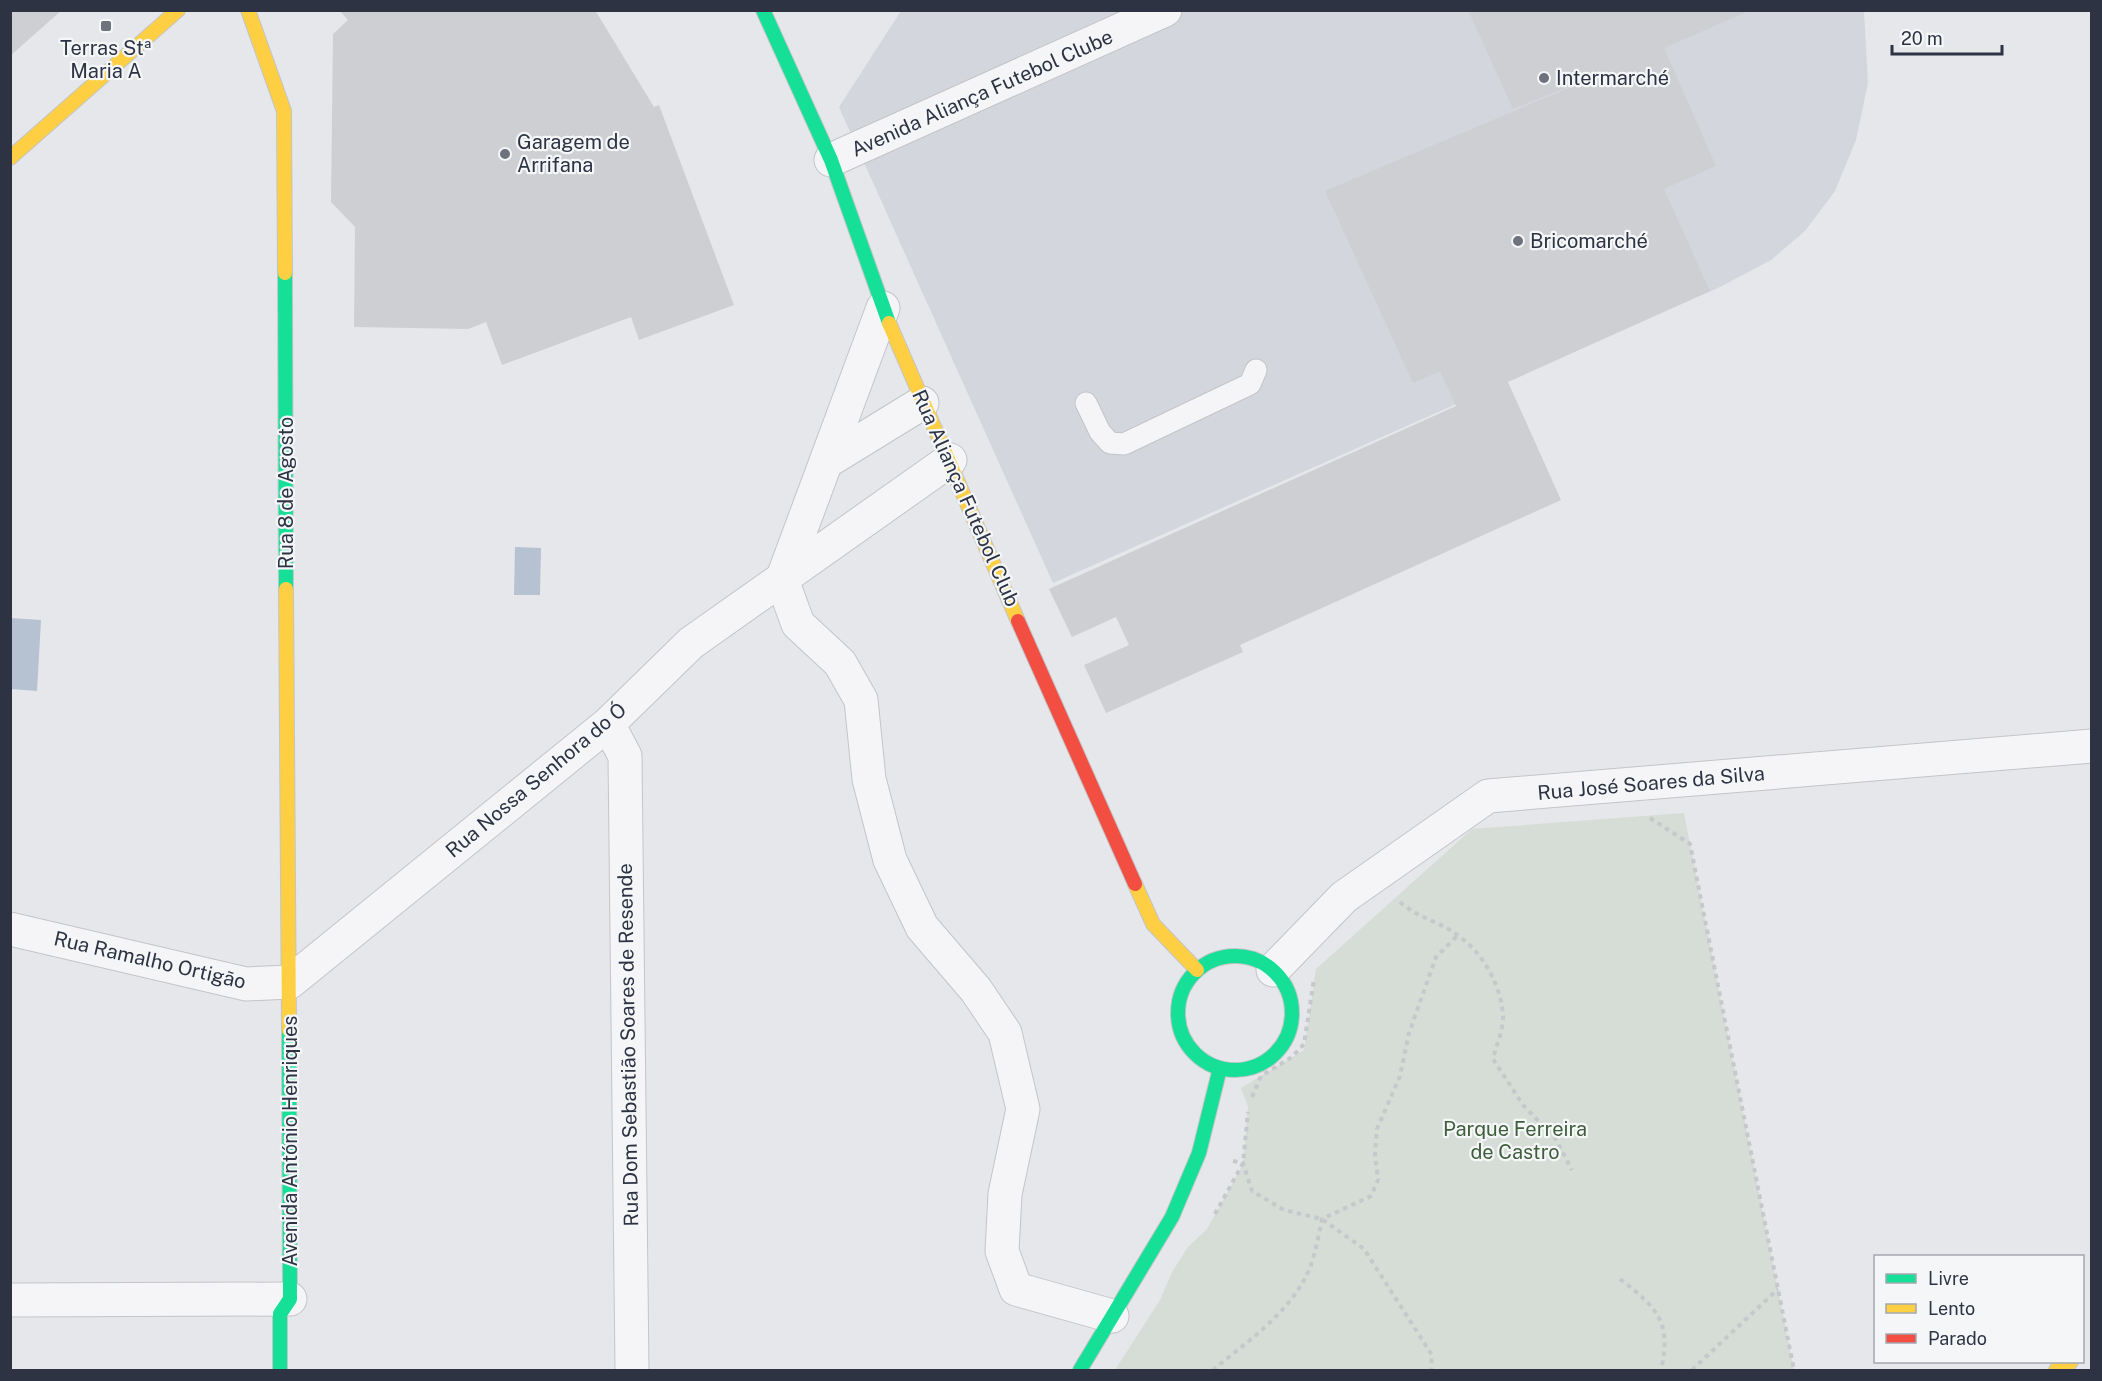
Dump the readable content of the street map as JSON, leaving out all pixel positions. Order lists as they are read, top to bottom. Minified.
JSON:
{"streets":{"street":["Avenida Aliança Futebol Clube","Rua 8 de Agosto","Rua Aliança Futebol Club","Rua Nossa Senhora do Ó","Rua José Soares da Silva","Rua Ramalho Ortigão","Rua Dom Sebastião Soares de Resende","Avenida António Henriques"]},"crossings":[["Avenida Aliança Futebol Clube","Rua Aliança Futebol Club"],["Rua 8 de Agosto","Rua Nossa Senhora do Ó"],["Rua 8 de Agosto","Rua Ramalho Ortigão"],["Rua 8 de Agosto","Avenida António Henriques"],["Rua Aliança Futebol Club","Rua Nossa Senhora do Ó"],["Rua Aliança Futebol Club","Rua José Soares da Silva"],["Rua Nossa Senhora do Ó","Rua Ramalho Ortigão"],["Rua Nossa Senhora do Ó","Rua Dom Sebastião Soares de Resende"],["Rua Nossa Senhora do Ó","Avenida António Henriques"],["Rua Ramalho Ortigão","Avenida António Henriques"]],"parks":["Parque Ferreira de Castro"],"places":{"transit":["Terras Stª Maria A"],"other":["Intermarché","Garagem de Arrifana","Bricomarché"]},"legend":["Livre","Lento","Parado"],"scale_bar":"20 m"}
